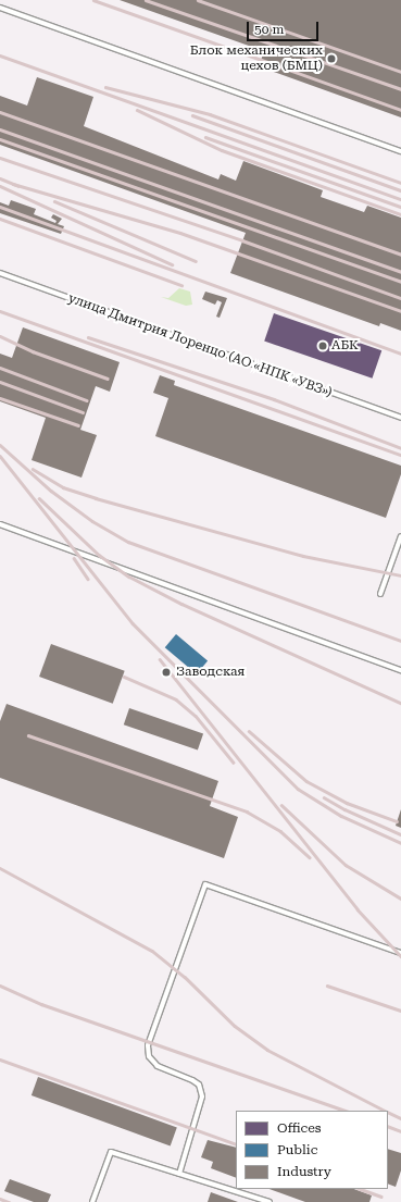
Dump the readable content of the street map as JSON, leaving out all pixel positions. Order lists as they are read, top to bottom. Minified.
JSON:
{"streets":{"lane":["улица Дмитрия Лоренцо (АО «НПК «УВЗ»)"]},"places":["Блок механических цехов (БМЦ)","АБК","Заводская"],"legend":["Offices","Public","Industry"],"scale_bar":"50 m"}
